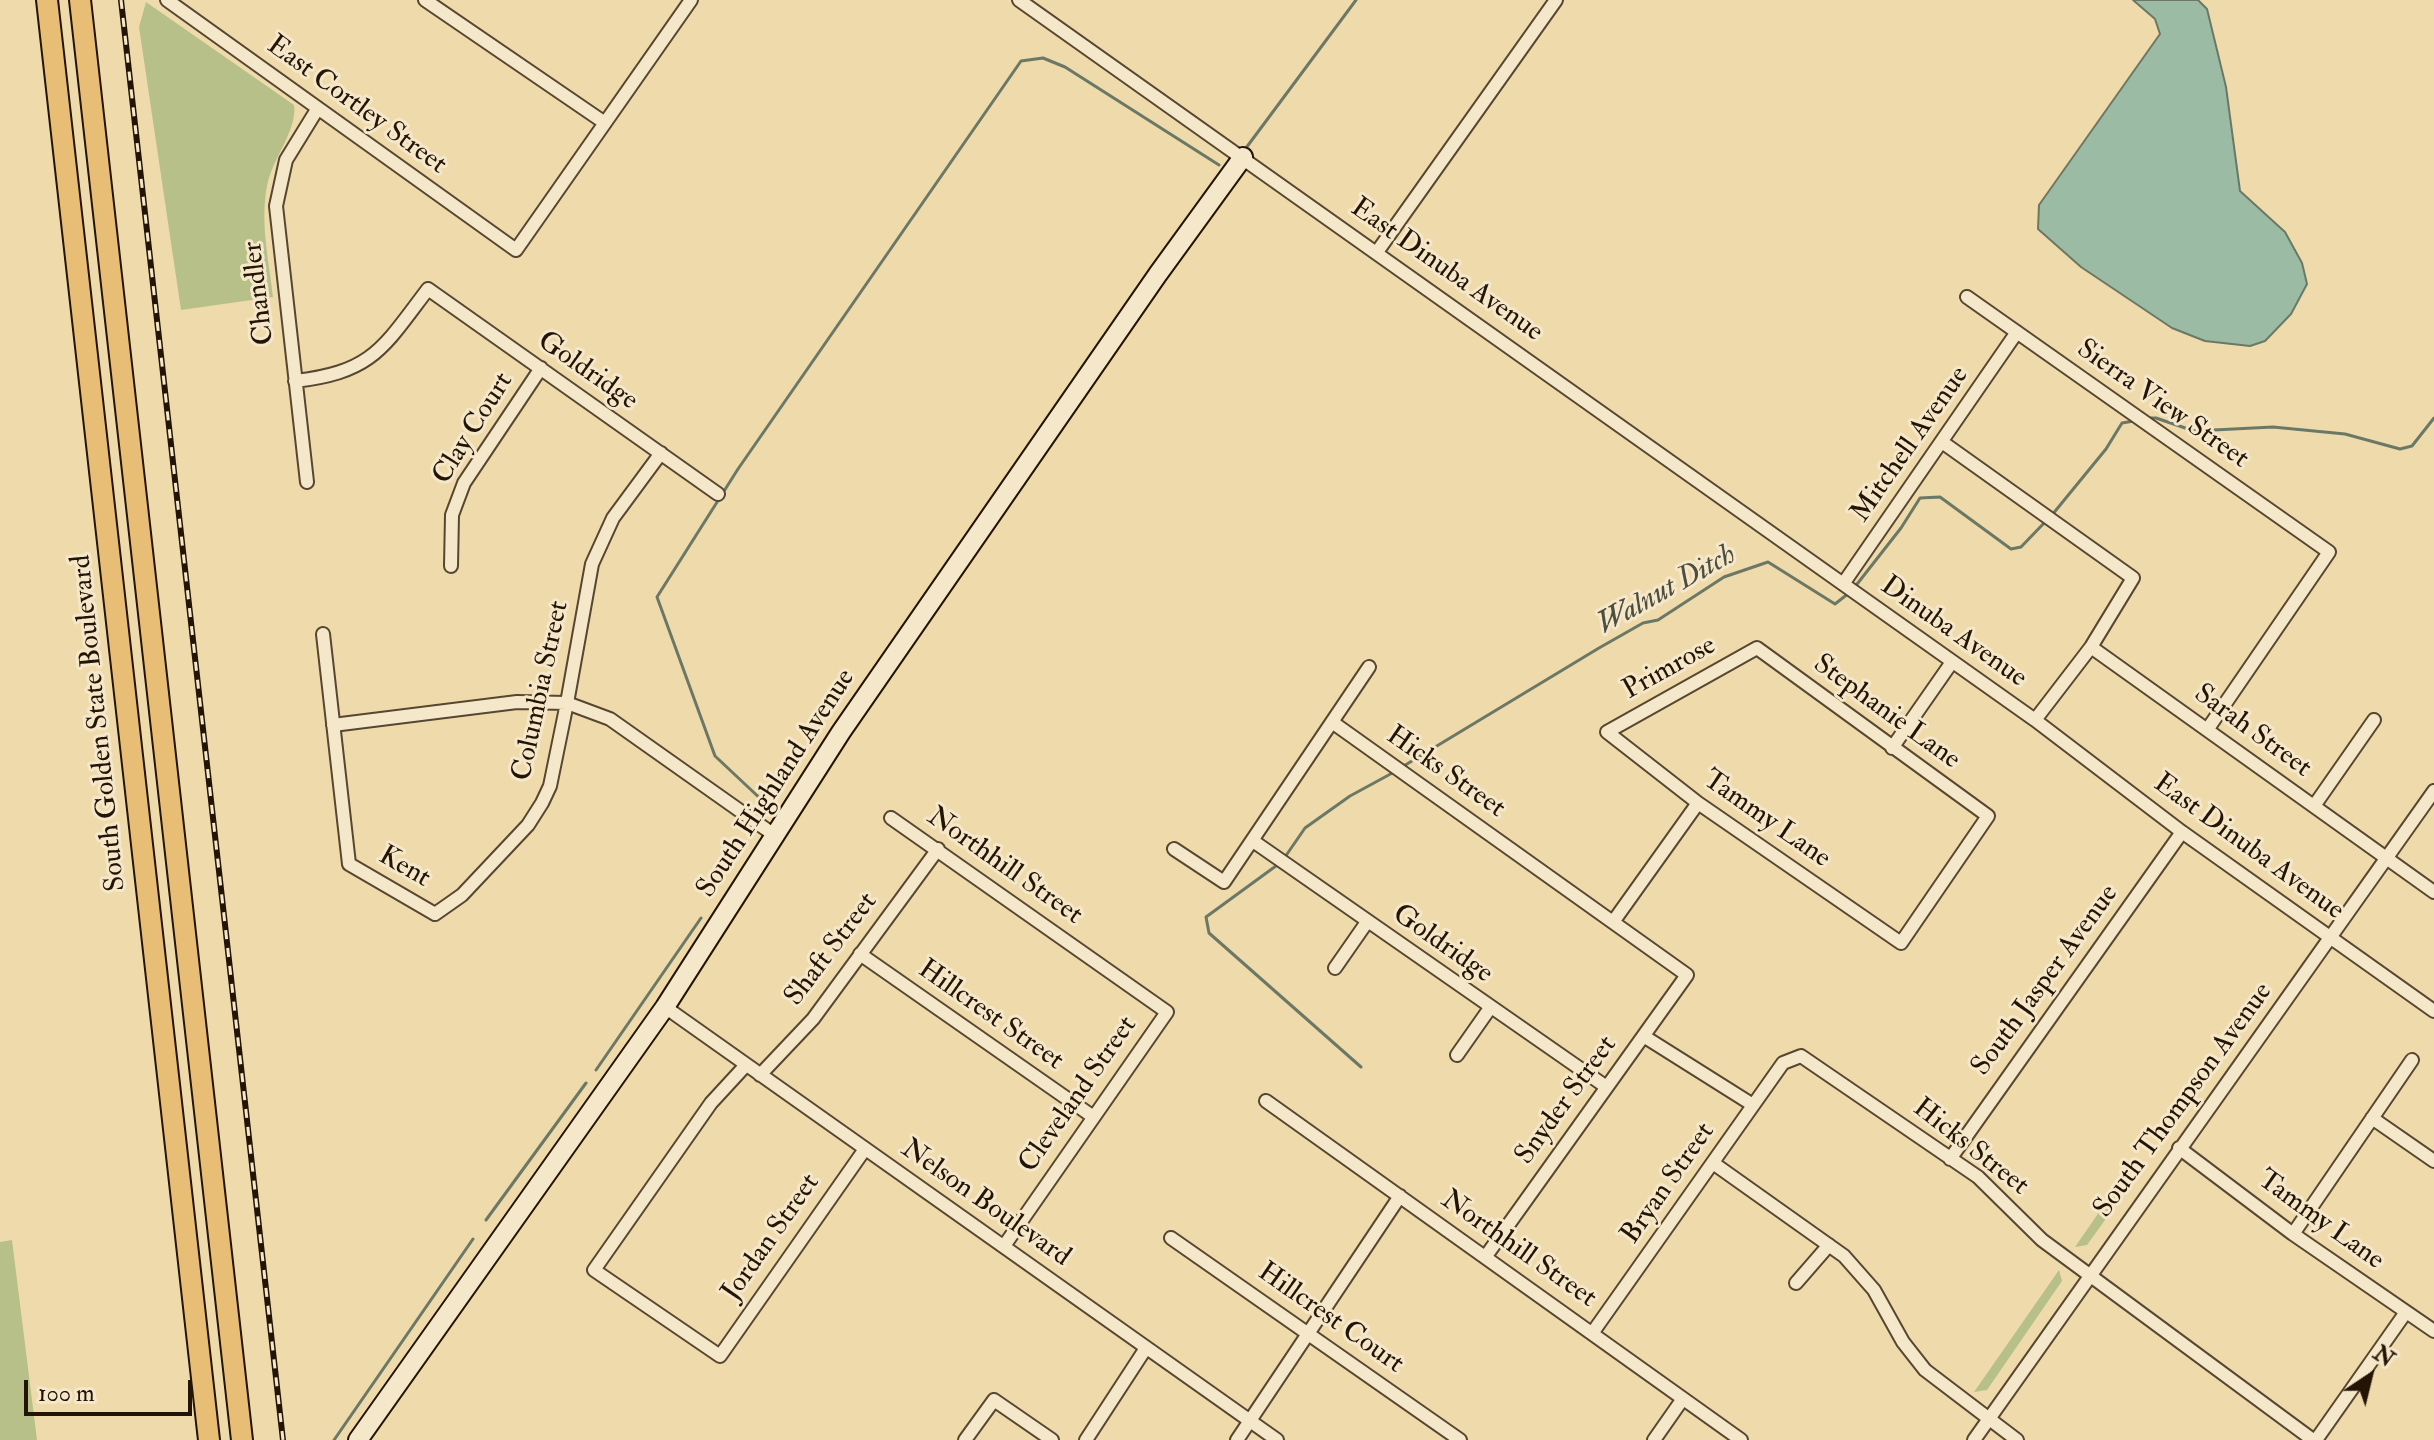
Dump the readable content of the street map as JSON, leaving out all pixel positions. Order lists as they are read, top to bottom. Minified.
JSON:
{"streets":{"main road":["South Golden State Boulevard"],"street":["East Cortley Street","East Dinuba Avenue","Chandler","Goldridge","Sierra View Street","Clay Court","Mitchell Avenue","Dinuba Avenue","Primrose","Columbia Street","Stephanie Lane","Sarah Street","Hicks Street","South Highland Avenue","Tammy Lane","Northhill Street","Kent","Shaft Street","South Jasper Avenue","Hillcrest Street","Cleveland Street","Snyder Street","South Thompson Avenue","Bryan Street","Nelson Boulevard","Jordan Street","Hillcrest Court"]},"crossings":[["East Cortley Street","Chandler"],["East Dinuba Avenue","Mitchell Avenue"],["East Dinuba Avenue","Dinuba Avenue"],["East Dinuba Avenue","South Highland Avenue"],["East Dinuba Avenue","South Jasper Avenue"],["East Dinuba Avenue","South Thompson Avenue"],["Chandler","Goldridge"],["Goldridge","Clay Court"],["Goldridge","Columbia Street"],["Goldridge","Snyder Street"],["Sierra View Street","Mitchell Avenue"],["Sierra View Street","Sarah Street"],["Mitchell Avenue","Dinuba Avenue"],["Primrose","Stephanie Lane"],["Primrose","Tammy Lane"],["Columbia Street","Kent"],["Stephanie Lane","Tammy Lane"],["Sarah Street","South Thompson Avenue"],["Hicks Street","South Jasper Avenue"],["Hicks Street","Snyder Street"],["Hicks Street","South Thompson Avenue"],["Hicks Street","Bryan Street"],["South Highland Avenue","Nelson Boulevard"],["Tammy Lane","South Thompson Avenue"],["Northhill Street","Shaft Street"],["Northhill Street","Cleveland Street"],["Northhill Street","Snyder Street"],["Northhill Street","Bryan Street"],["Shaft Street","Hillcrest Street"],["Shaft Street","Nelson Boulevard"],["Hillcrest Street","Cleveland Street"],["Cleveland Street","Nelson Boulevard"],["Nelson Boulevard","Jordan Street"]],"water":["Walnut Ditch"],"scale_bar":"100 m","north":"top right"}
